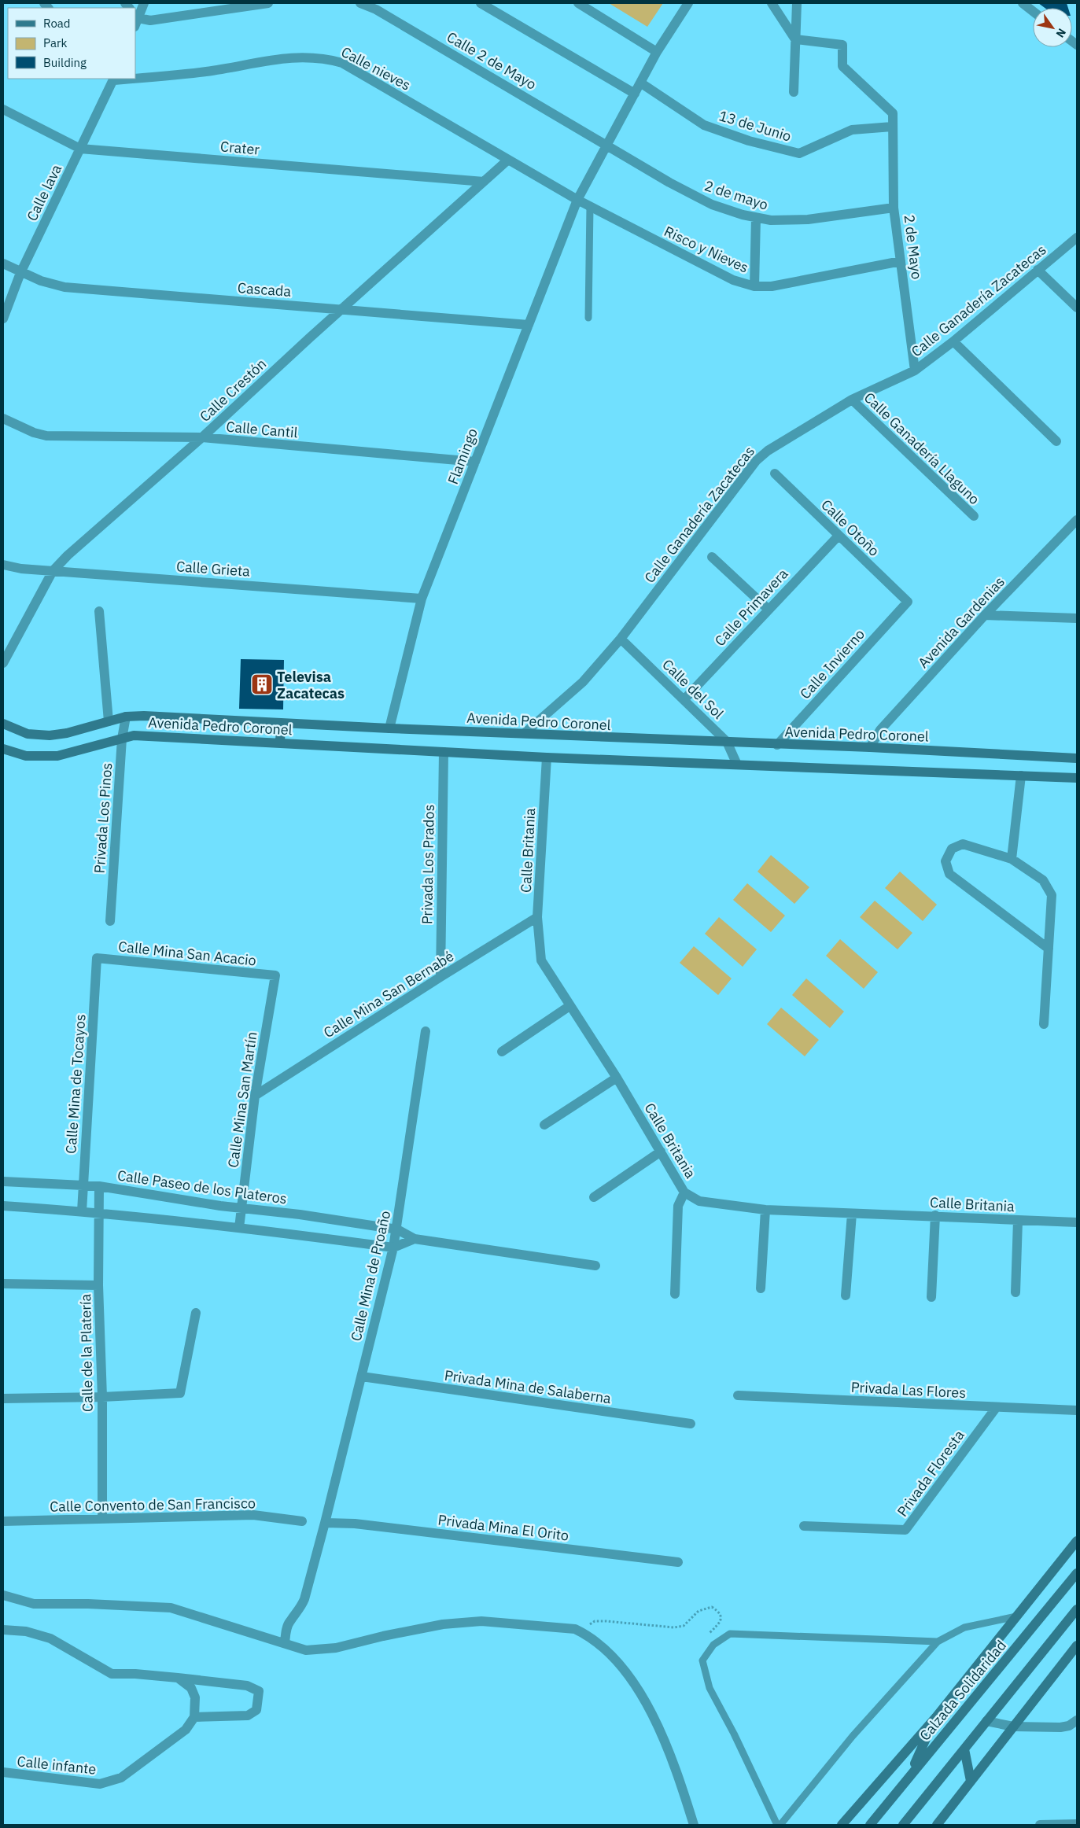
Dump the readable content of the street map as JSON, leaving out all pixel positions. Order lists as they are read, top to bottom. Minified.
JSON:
{"streets":{"main road":["Avenida Pedro Coronel","Calzada Solidaridad"],"street":["Calle 2 de Mayo","Calle nieves","13 de Junio","Crater","Calle lava","2 de mayo","2 de Mayo","Risco y Nieves","Cascada","Calle Ganadería Zacatecas","Calle Crestón","Calle Cantil","Calle Ganadería Llaguno","Flamingo","Calle Otoño","Calle Grieta","Calle Primavera","Avenida Gardenias","Calle Invierno","Calle del Sol","Privada Los Pinos","Calle Britania","Privada Los Prados","Calle Mina San Acacio","Calle Mina San Bernabé","Calle Mina de Tocayos","Calle Mina San Martín","Calle Paseo de los Plateros","Calle Mina de Proaño","Calle de la Platería","Privada Mina de Salaberna","Privada Las Flores","Privada Floresta","Calle Convento de San Francisco","Privada Mina El Orito","Calle infante"]},"crossings":[["Calle 2 de Mayo","2 de mayo"],["Calle 2 de Mayo","Flamingo"],["Calle nieves","Risco y Nieves"],["Calle nieves","Calle Crestón"],["Calle nieves","Flamingo"],["13 de Junio","2 de Mayo"],["13 de Junio","Flamingo"],["Crater","Calle lava"],["Crater","Calle Crestón"],["Calle lava","Cascada"],["2 de mayo","2 de Mayo"],["2 de mayo","Flamingo"],["2 de Mayo","Risco y Nieves"],["2 de Mayo","Calle Ganadería Zacatecas"],["Risco y Nieves","Flamingo"],["Cascada","Calle Crestón"],["Cascada","Flamingo"],["Calle Ganadería Zacatecas","Calle Ganadería Llaguno"],["Calle Ganadería Zacatecas","Calle del Sol"],["Calle Ganadería Zacatecas","Avenida Pedro Coronel"],["Calle Crestón","Calle Cantil"],["Calle Crestón","Calle Grieta"],["Calle Cantil","Flamingo"],["Flamingo","Calle Grieta"],["Flamingo","Avenida Pedro Coronel"],["Calle Otoño","Calle Primavera"],["Calle Otoño","Calle Invierno"],["Calle Primavera","Calle del Sol"],["Avenida Gardenias","Avenida Pedro Coronel"],["Calle Invierno","Avenida Pedro Coronel"],["Calle del Sol","Avenida Pedro Coronel"],["Avenida Pedro Coronel","Privada Los Pinos"],["Avenida Pedro Coronel","Calle Britania"],["Avenida Pedro Coronel","Privada Los Prados"],["Calle Britania","Calle Mina San Bernabé"],["Privada Los Prados","Calle Mina San Bernabé"],["Calle Mina San Acacio","Calle Mina de Tocayos"],["Calle Mina San Acacio","Calle Mina San Martín"],["Calle Mina San Bernabé","Calle Mina San Martín"],["Calle Mina de Tocayos","Calle Paseo de los Plateros"],["Calle Mina San Martín","Calle Paseo de los Plateros"],["Calle Paseo de los Plateros","Calle Mina de Proaño"],["Calle Paseo de los Plateros","Calle de la Platería"],["Calle Mina de Proaño","Privada Mina de Salaberna"],["Calle Mina de Proaño","Privada Mina El Orito"],["Calle de la Platería","Calle Convento de San Francisco"],["Privada Las Flores","Privada Floresta"]],"places":{"building":["Televisa Zacatecas"]},"legend":["Road","Park","Building"],"north":"bottom right"}
